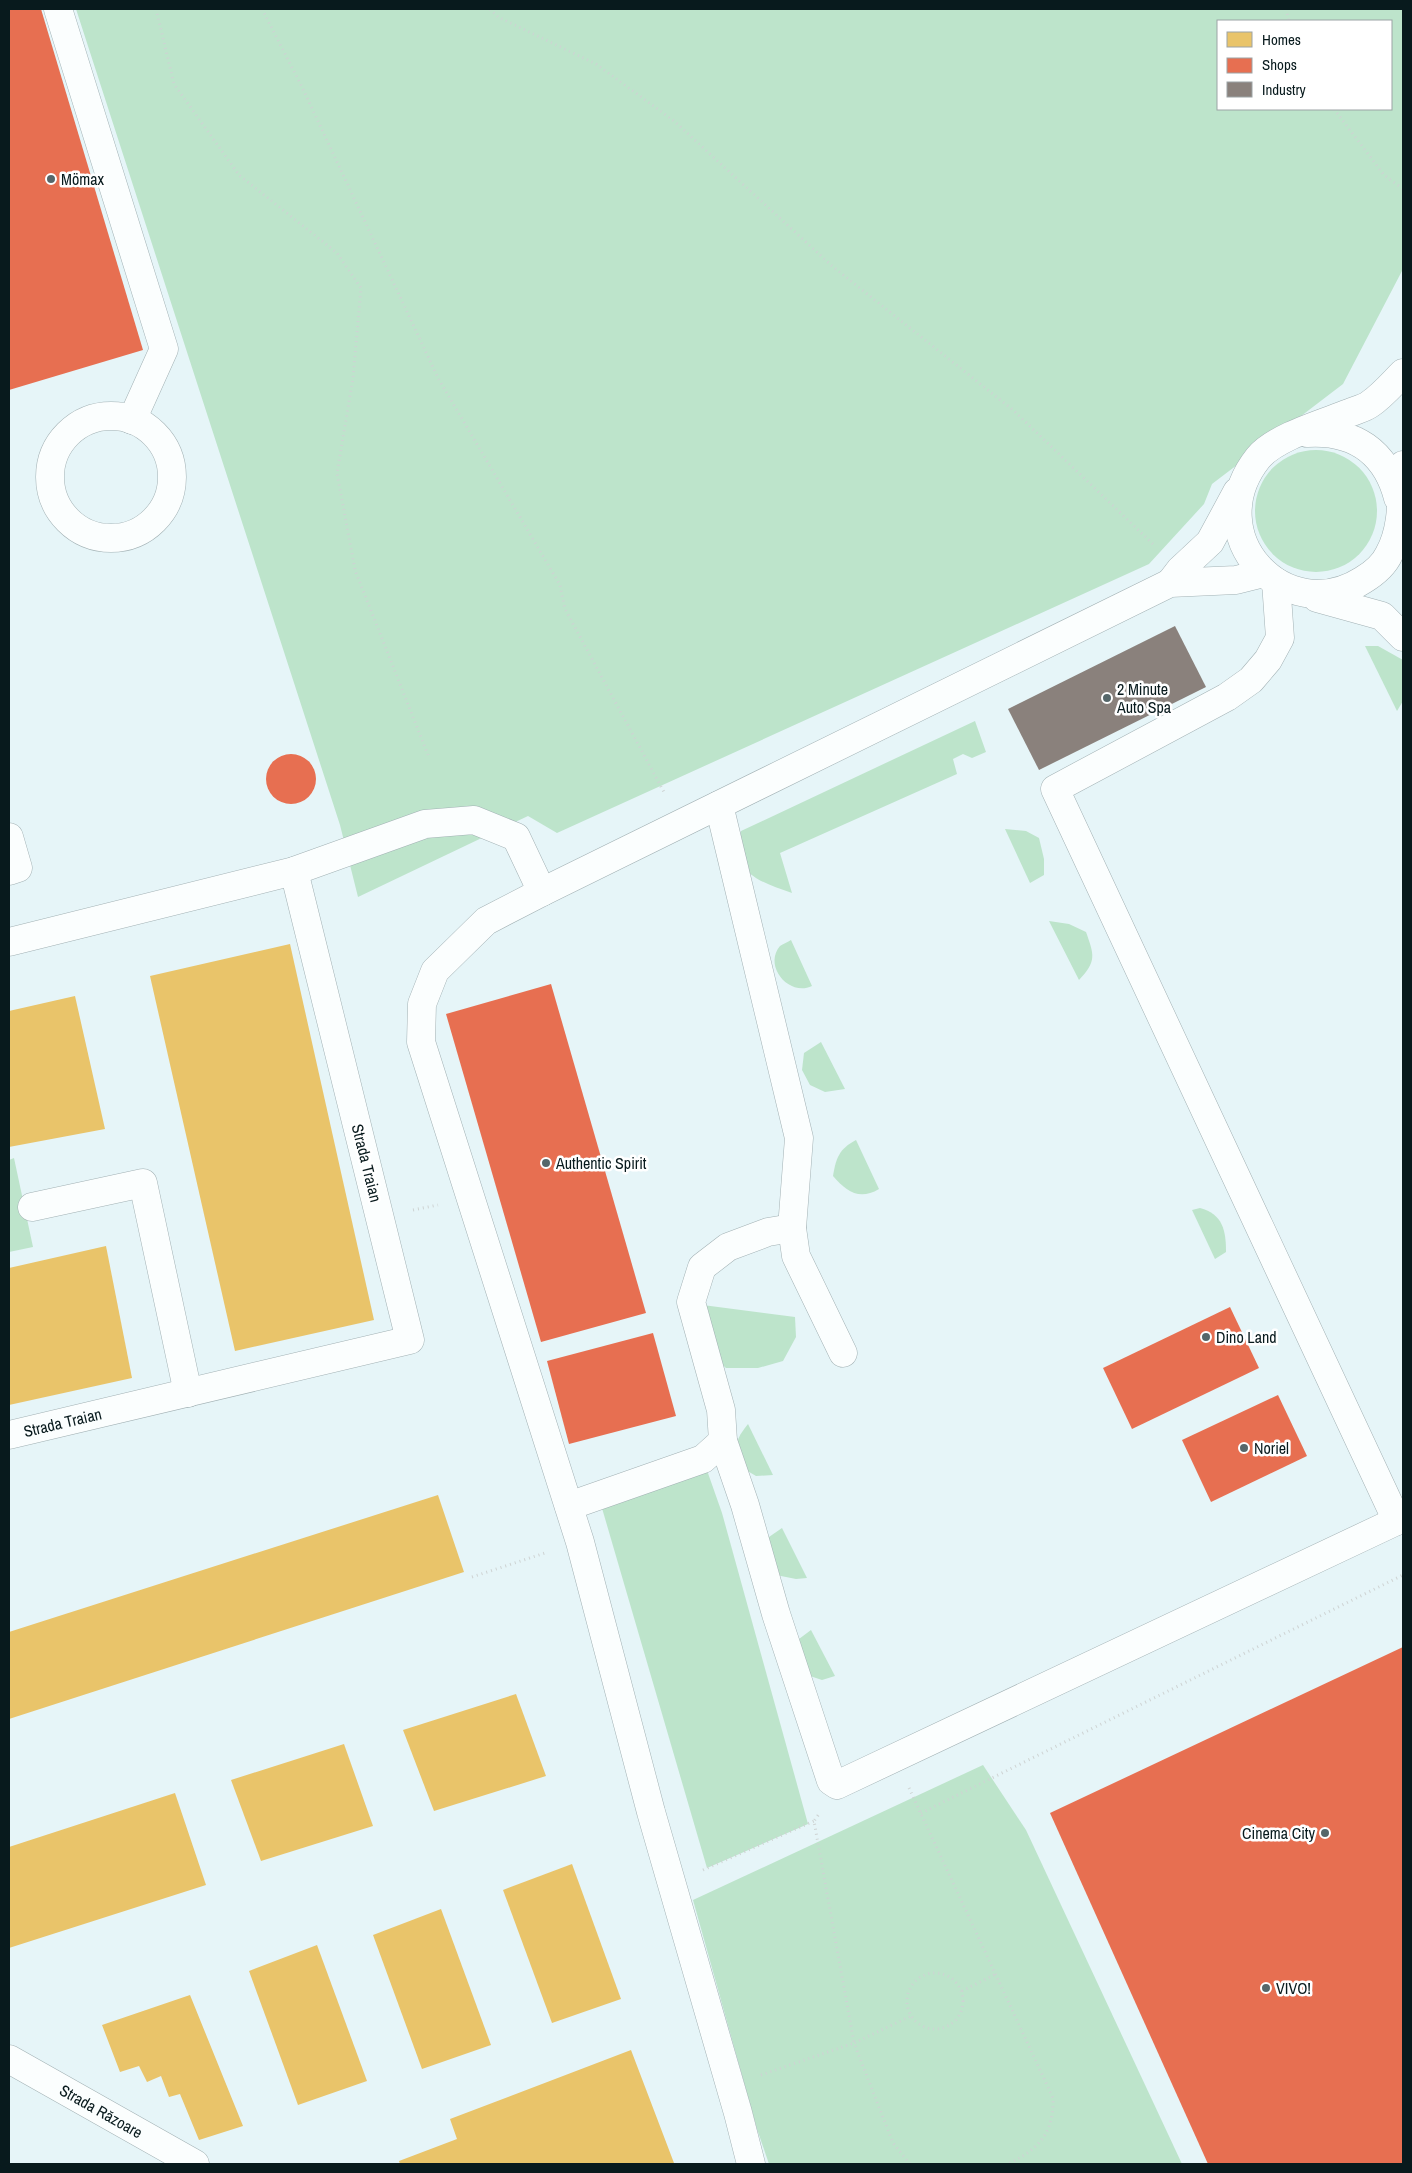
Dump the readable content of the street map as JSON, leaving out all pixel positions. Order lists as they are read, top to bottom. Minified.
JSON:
{"streets":{"street":["Strada Traian","Strada Răzoare"]},"places":["Mömax","2 Minute Auto Spa","Authentic Spirit","Dino Land","Noriel","Cinema City","VIVO!"],"legend":["Homes","Shops","Industry"]}
